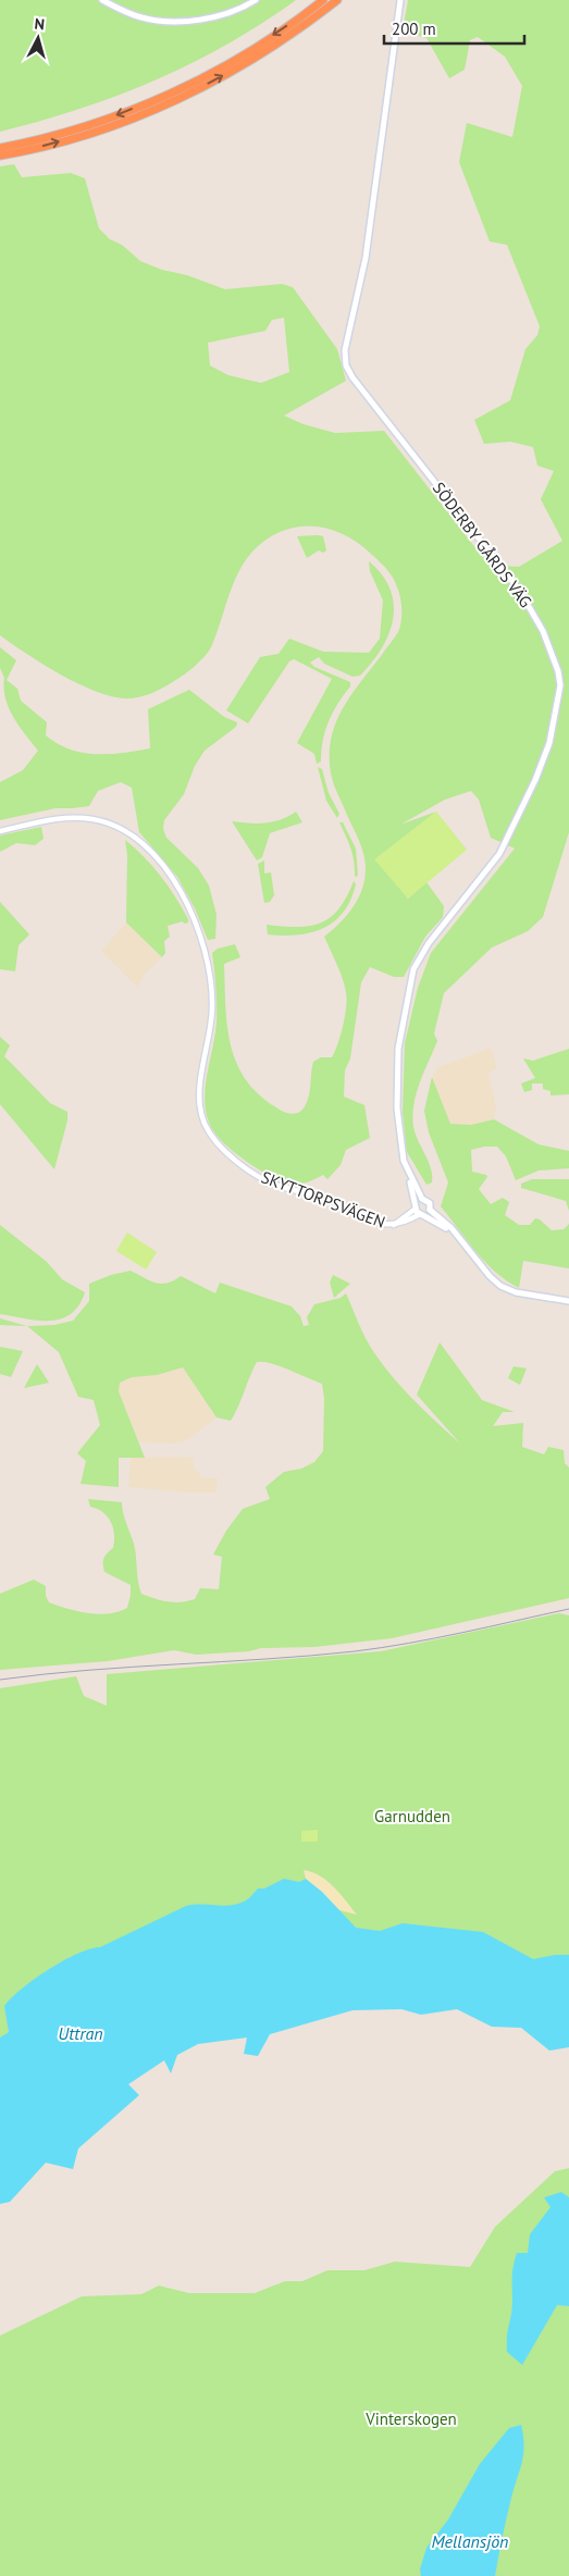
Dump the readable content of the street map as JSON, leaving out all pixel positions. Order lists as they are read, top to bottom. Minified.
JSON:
{"streets":{"main road":["SÖDERBY GÅRDS VÄG"],"street":["SKYTTORPSVÄGEN"]},"crossings":[["SÖDERBY GÅRDS VÄG","SKYTTORPSVÄGEN"]],"water":["Uttran","Mellansjön"],"parks":["Garnudden","Vinterskogen"],"scale_bar":"200 m","north":"top"}
